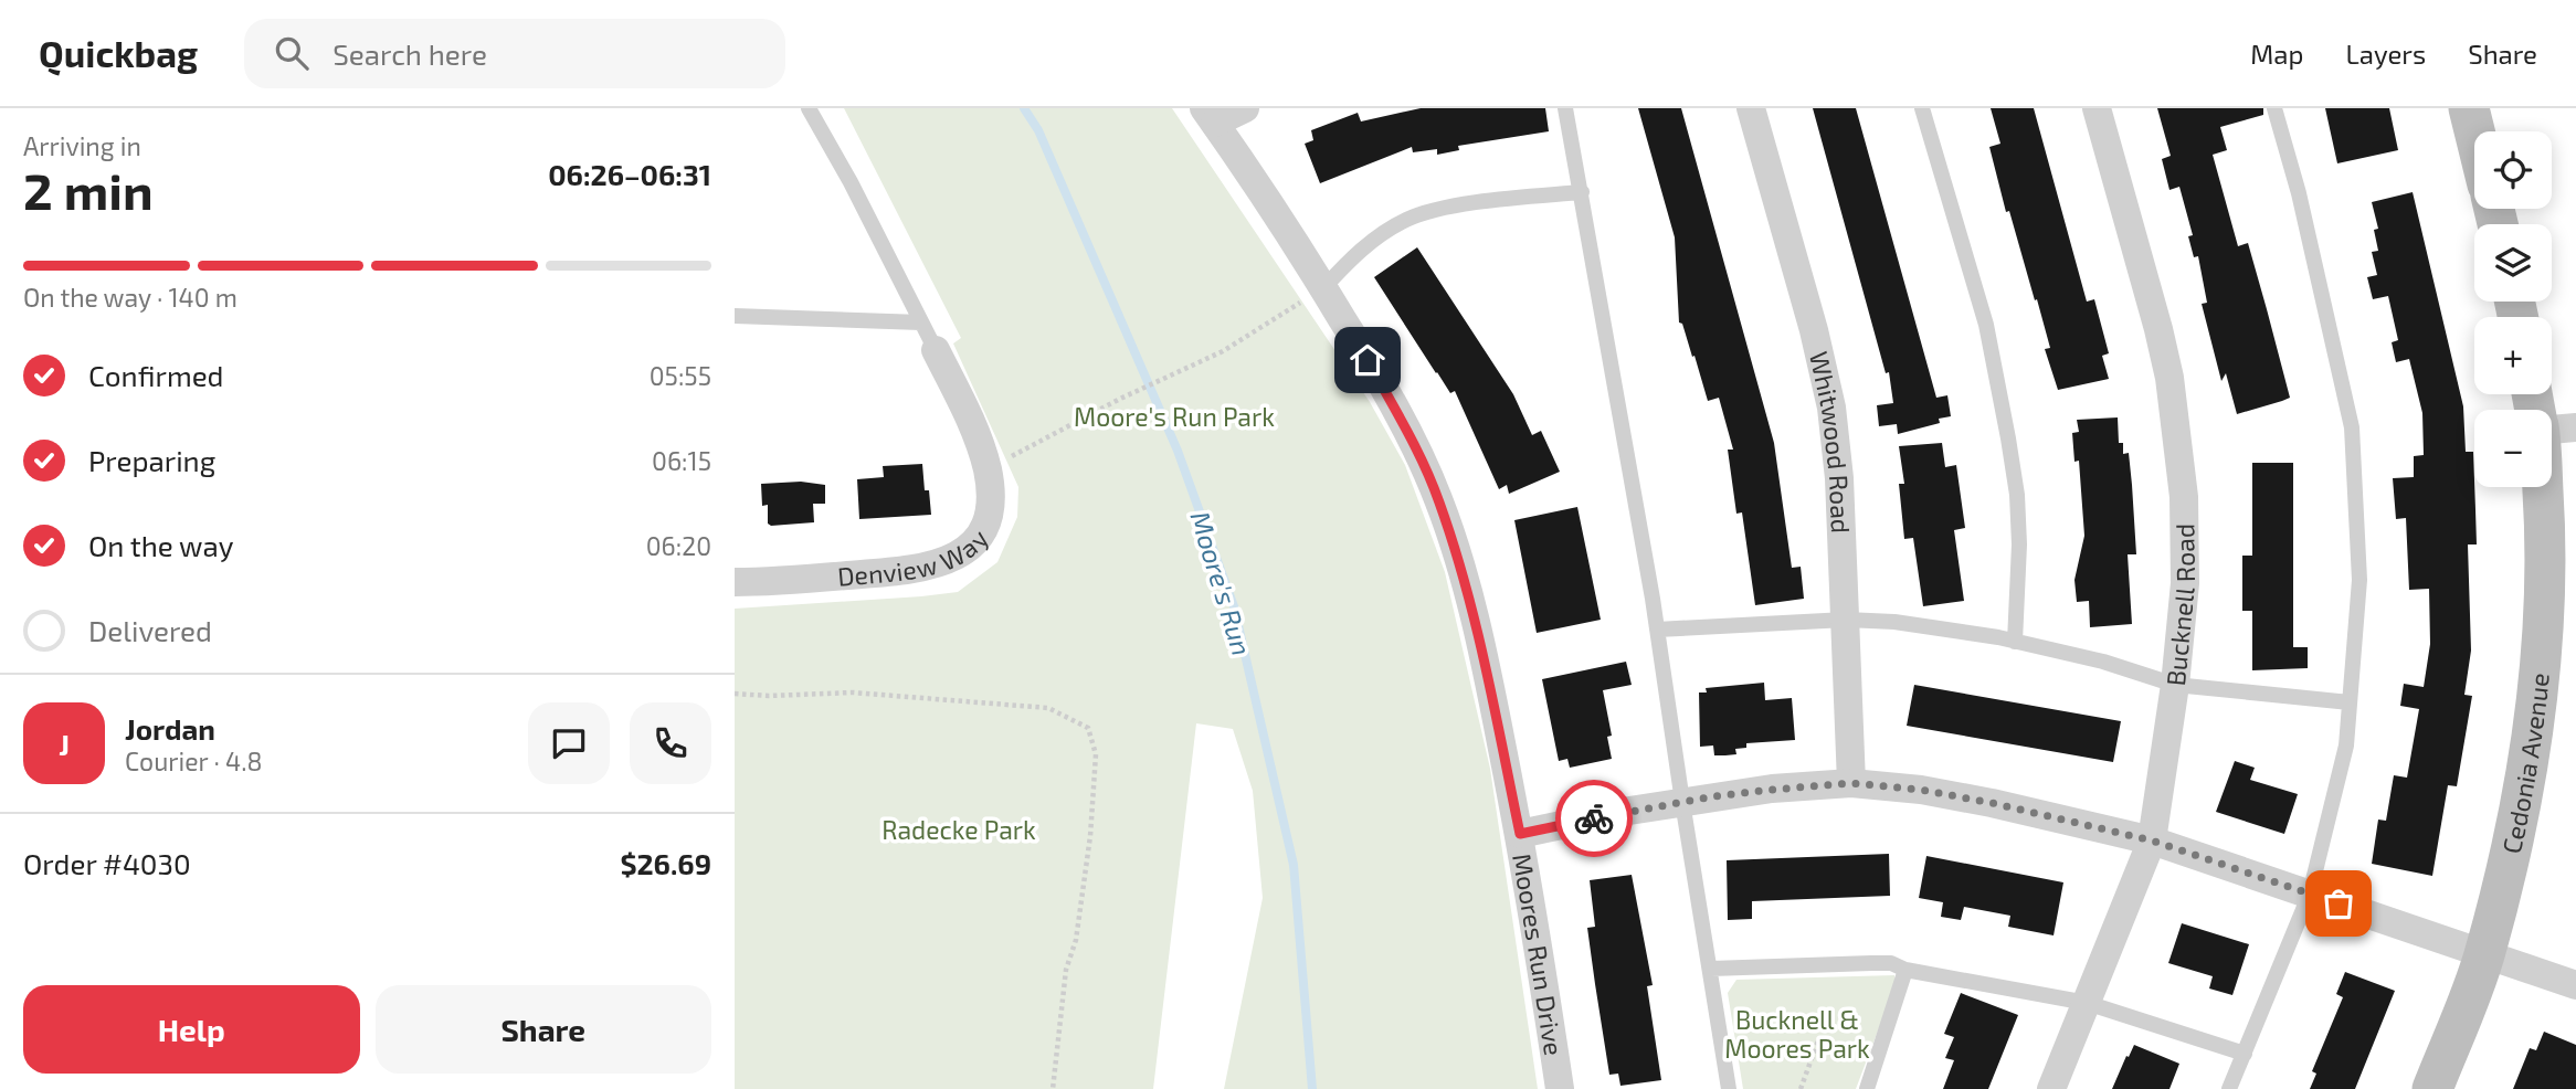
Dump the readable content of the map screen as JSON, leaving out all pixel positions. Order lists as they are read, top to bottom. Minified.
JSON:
{"streets":{"street":["Whitwood Road","Denview Way","Bucknell Road","Cedonia Avenue","Moores Run Drive"]},"water":["Moore's Run"],"parks":["Moore's Run Park","Radecke Park","Bucknell & Moores Park"],"page":{"header":"Quickbag","search":"Search here","nav":["Map","Layers","Share"],"heading":["2 min","Arriving in","06:26–06:31"],"panel":["Jordan","Courier · 4.8","Order #4030","$26.69"],"map_buttons":["+","−"],"bar":"On the way · 140 m","list":[["Confirmed","05:55"],["Preparing","06:15"],["On the way","06:20"],"Delivered"],"round":"J","buttons":["Help","Share"]}}
